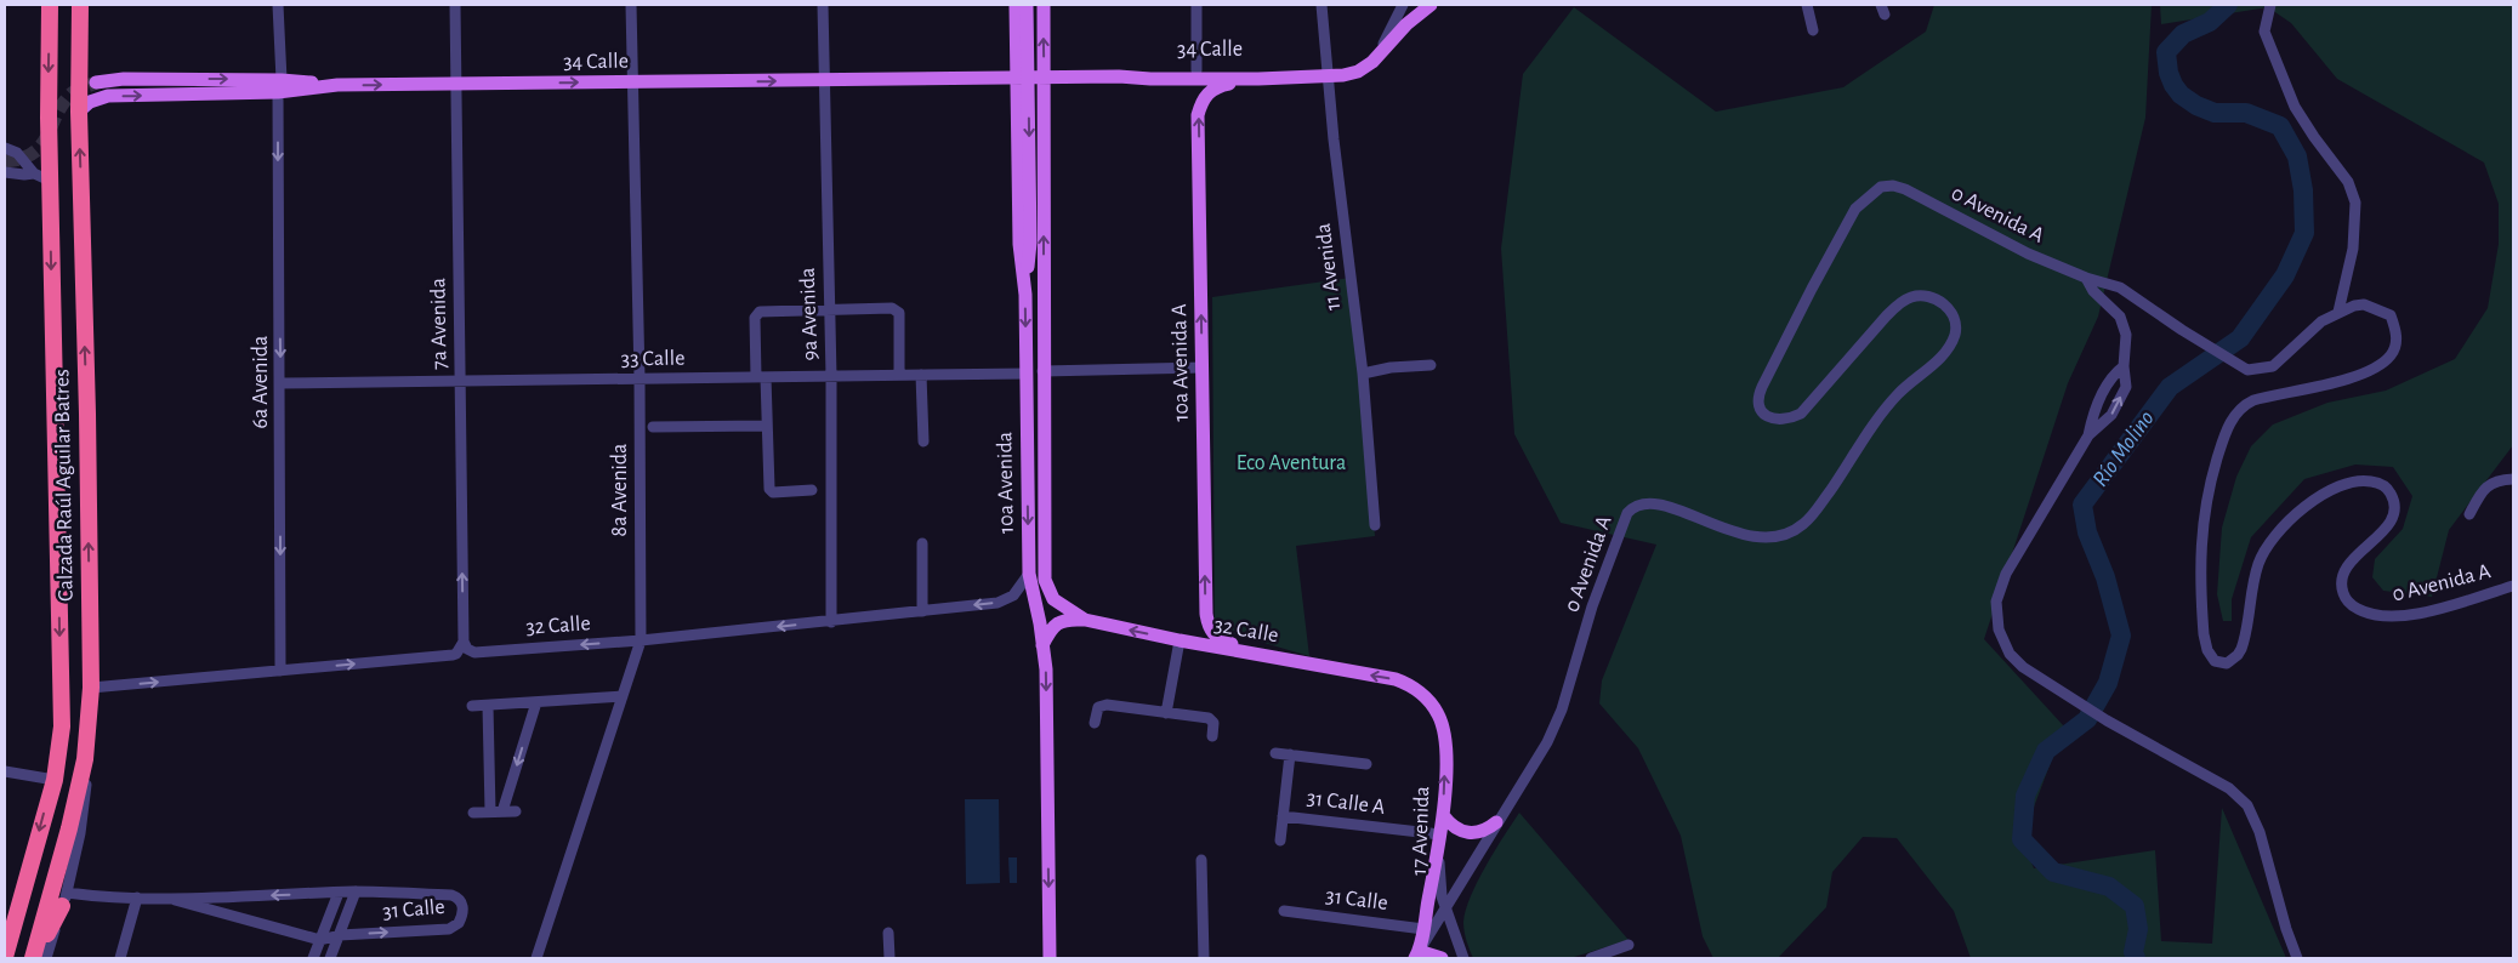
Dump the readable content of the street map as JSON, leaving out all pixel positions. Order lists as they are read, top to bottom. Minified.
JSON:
{"streets":{"highway":["Calzada Raúl Aguilar Batres"],"main road":["34 Calle","10a Avenida A","10a Avenida","32 Calle","17 Avenida"],"street":["0 Avenida A","11 Avenida","9a Avenida","7a Avenida","33 Calle","6a Avenida","8a Avenida","31 Calle A","31 Calle"]},"crossings":[["34 Calle","11 Avenida"],["34 Calle","9a Avenida"],["34 Calle","7a Avenida"],["34 Calle","10a Avenida A"],["34 Calle","6a Avenida"],["34 Calle","10a Avenida"],["34 Calle","Calzada Raúl Aguilar Batres"],["34 Calle","8a Avenida"],["0 Avenida A","17 Avenida"],["9a Avenida","33 Calle"],["9a Avenida","32 Calle"],["7a Avenida","33 Calle"],["7a Avenida","32 Calle"],["33 Calle","6a Avenida"],["33 Calle","10a Avenida"],["33 Calle","8a Avenida"],["10a Avenida A","32 Calle"],["10a Avenida","32 Calle"],["8a Avenida","32 Calle"],["32 Calle","17 Avenida"],["31 Calle A","17 Avenida"]],"one_way":["34 Calle","7a Avenida","10a Avenida A","6a Avenida","32 Calle","17 Avenida"],"water":["Río Molino"],"parks":["Eco Aventura"]}
